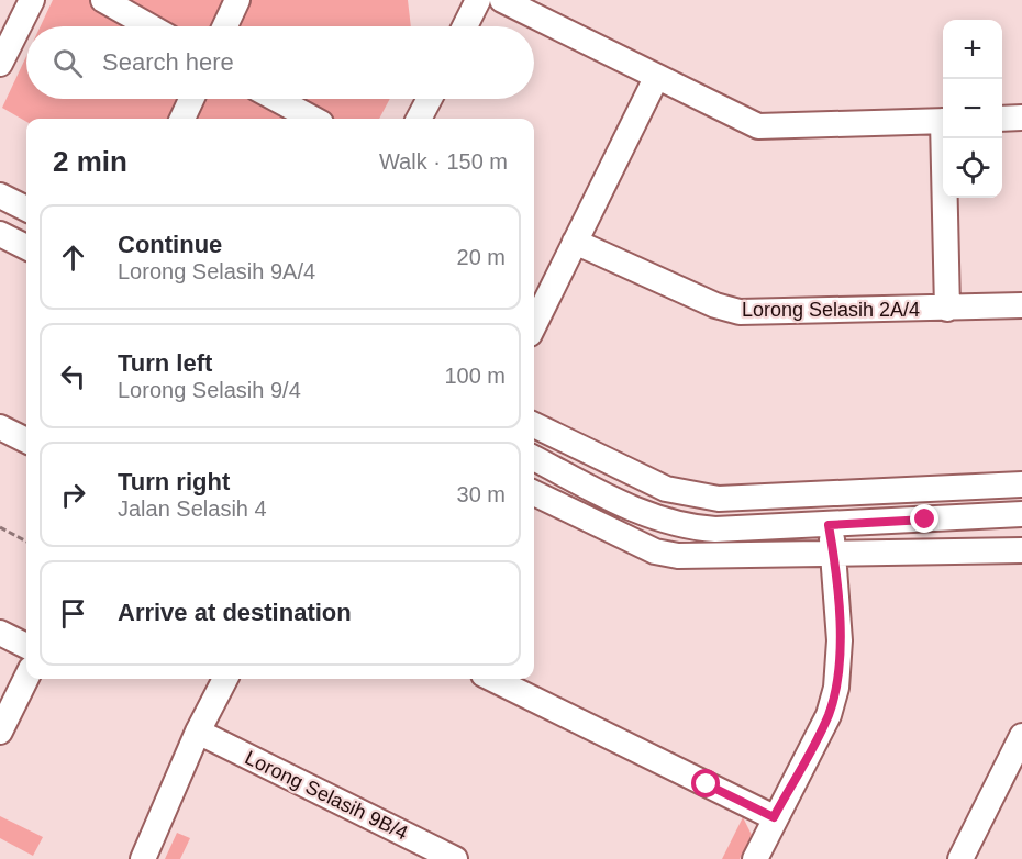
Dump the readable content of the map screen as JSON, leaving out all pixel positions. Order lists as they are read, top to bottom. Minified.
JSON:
{"streets":{"street":["Lorong Selasih 2A/4","Lorong Selasih 9B/4"]},"page":{"map_buttons":["+","−"],"search":"Search here","heading":["2 min","Walk · 150 m"],"list":[["Continue","Lorong Selasih 9A/4","20 m"],["Turn left","Lorong Selasih 9/4","100 m"],["Turn right","Jalan Selasih 4","30 m"],"Arrive at destination"]}}
